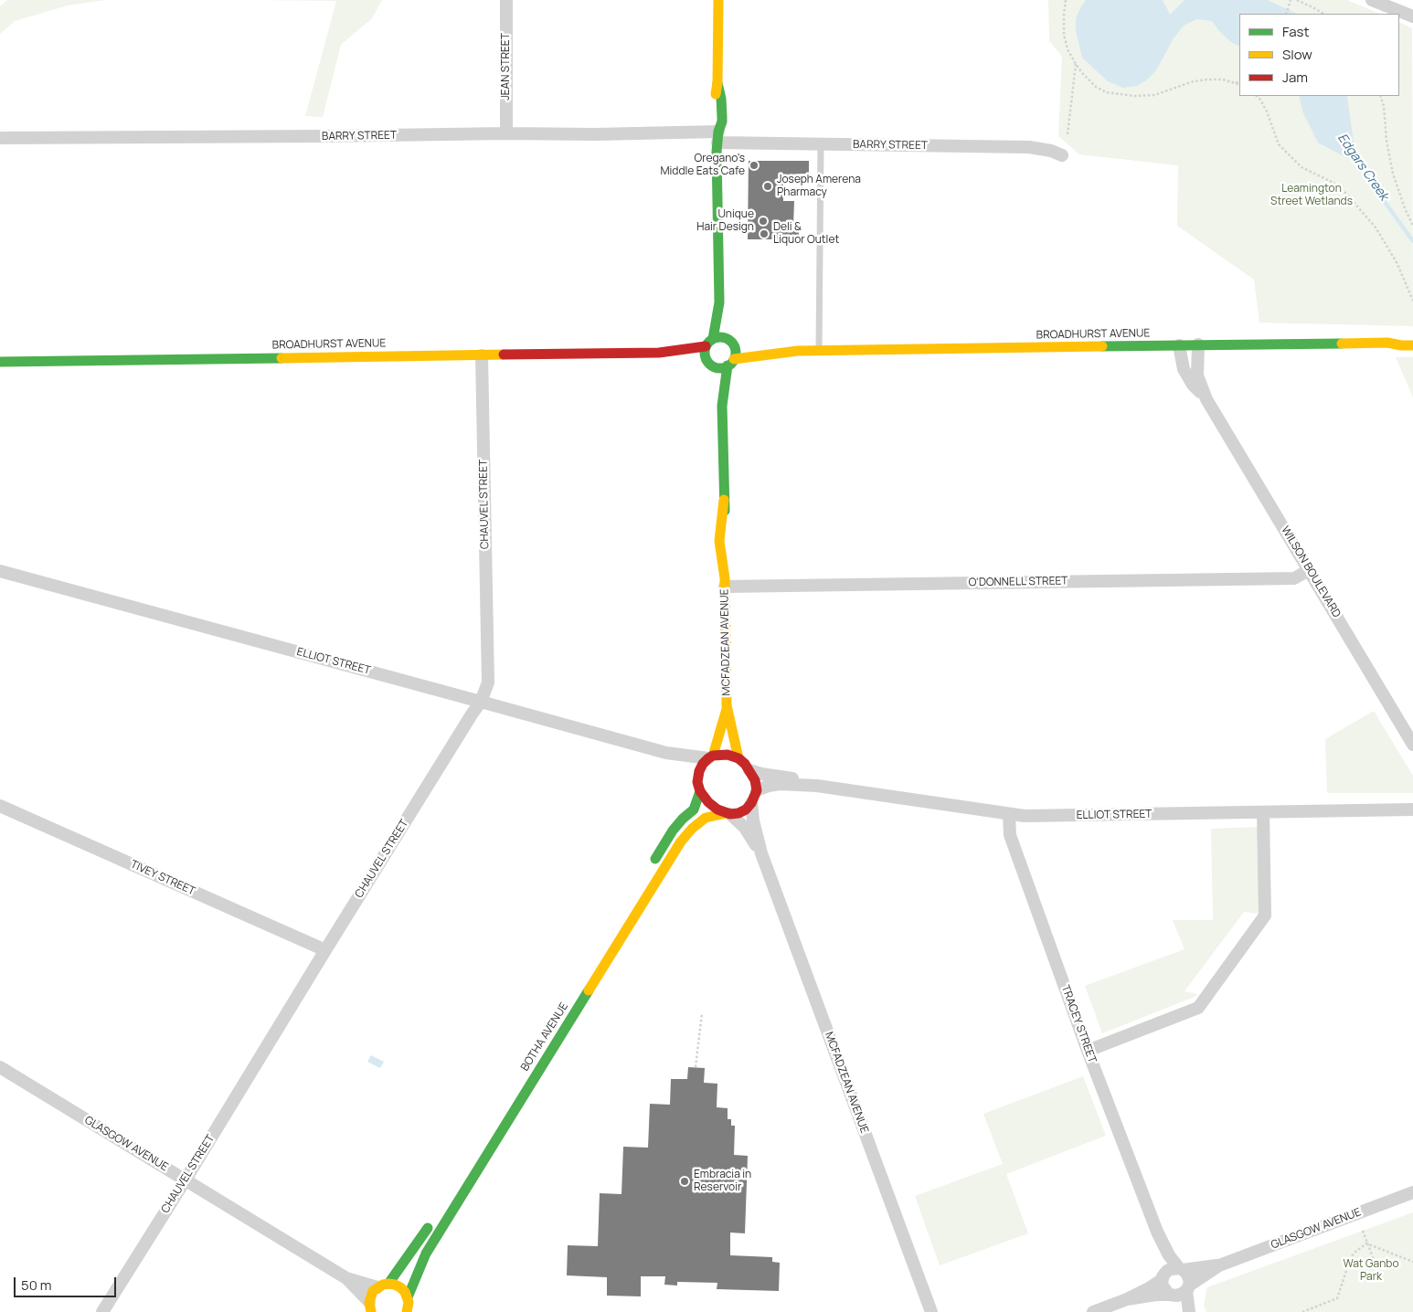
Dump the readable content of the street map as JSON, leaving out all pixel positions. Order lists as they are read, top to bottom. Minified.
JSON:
{"streets":{"street":["JEAN STREET","BARRY STREET","BROADHURST AVENUE","CHAUVEL STREET","WILSON BOULEVARD","O'DONNELL STREET","MCFADZEAN AVENUE","ELLIOT STREET","TIVEY STREET","TRACEY STREET","BOTHA AVENUE","GLASGOW AVENUE"]},"crossings":[["JEAN STREET","BARRY STREET"],["BROADHURST AVENUE","CHAUVEL STREET"],["BROADHURST AVENUE","WILSON BOULEVARD"],["BROADHURST AVENUE","MCFADZEAN AVENUE"],["CHAUVEL STREET","ELLIOT STREET"],["CHAUVEL STREET","TIVEY STREET"],["CHAUVEL STREET","GLASGOW AVENUE"],["WILSON BOULEVARD","O'DONNELL STREET"],["O'DONNELL STREET","MCFADZEAN AVENUE"],["MCFADZEAN AVENUE","ELLIOT STREET"],["MCFADZEAN AVENUE","BOTHA AVENUE"],["ELLIOT STREET","TRACEY STREET"],["ELLIOT STREET","BOTHA AVENUE"],["TRACEY STREET","GLASGOW AVENUE"]],"water":["Edgars Creek"],"parks":["Leamington Street Wetlands","Wat Ganbo Park"],"places":["Oregano's Middle Eats Cafe","Joseph Amerena Pharmacy","Unique Hair Design","Deli & Liquor Outlet","Embracia in Reservoir"],"legend":["Fast","Slow","Jam"],"scale_bar":"50 m"}
